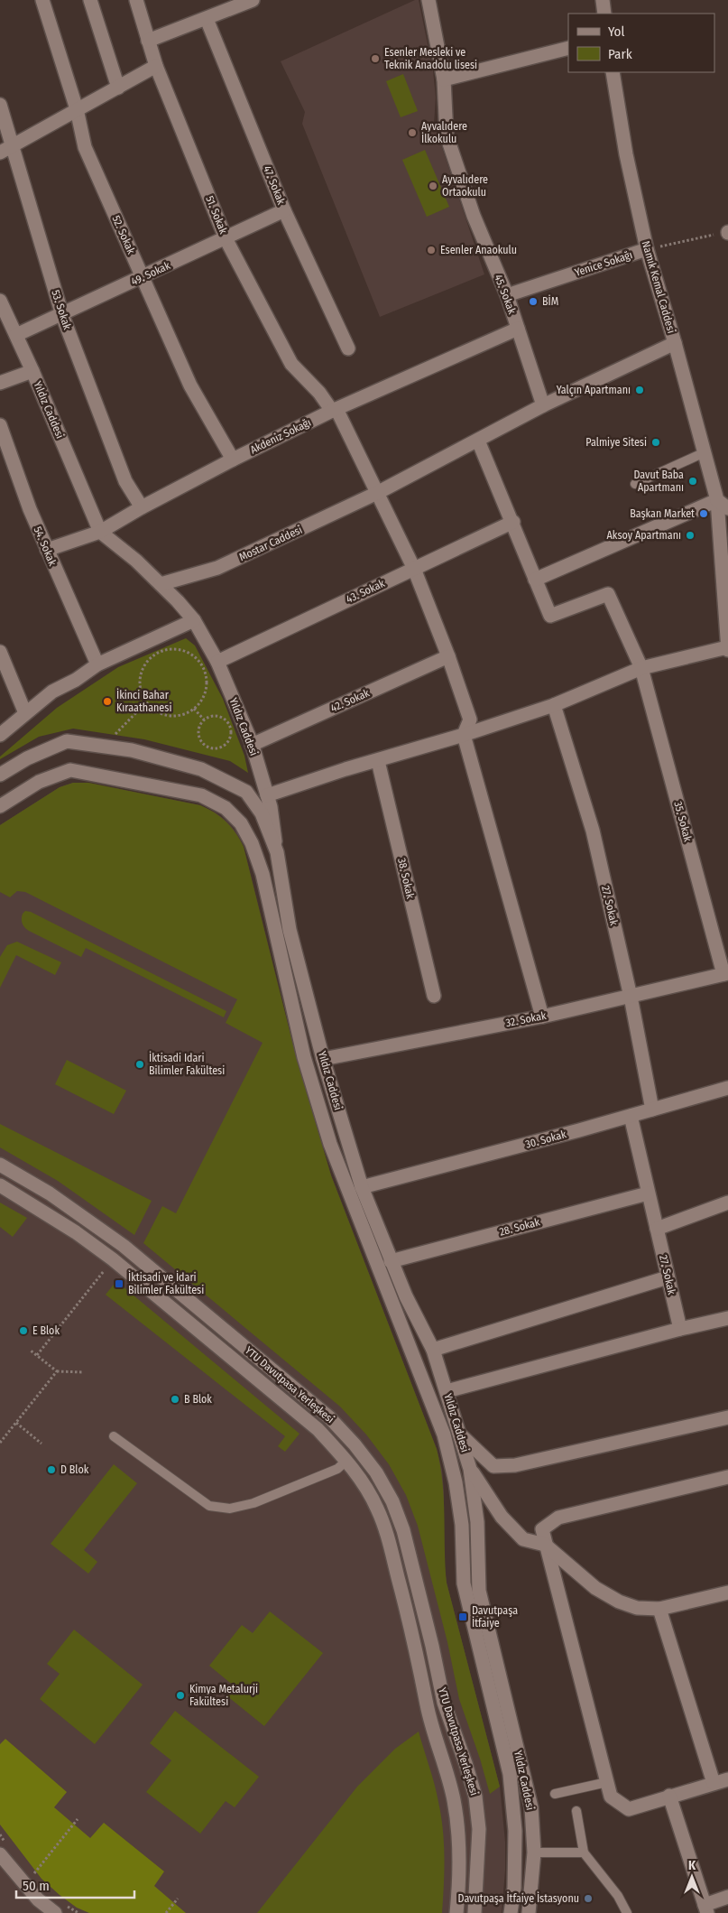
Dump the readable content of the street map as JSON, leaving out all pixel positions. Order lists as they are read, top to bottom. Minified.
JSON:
{"streets":{"street":["47. Sokak","51. Sokak","52. Sokak","Yenice Sokağı","49. Sokak","Namık Kemal Caddesi","45. Sokak","53. Sokak","Yıldız Caddesi","Akdeniz Sokağı","Mostar Caddesi","54. Sokak","43. Sokak","42. Sokak","35. Sokak","38. Sokak","27. Sokak","32. Sokak","30. Sokak","28. Sokak","YTU Davutpasa Yerleşkesi"]},"crossings":[["47. Sokak","49. Sokak"],["51. Sokak","49. Sokak"],["51. Sokak","Akdeniz Sokağı"],["51. Sokak","Mostar Caddesi"],["51. Sokak","43. Sokak"],["51. Sokak","42. Sokak"],["52. Sokak","49. Sokak"],["52. Sokak","Akdeniz Sokağı"],["Yenice Sokağı","Namık Kemal Caddesi"],["Yenice Sokağı","45. Sokak"],["49. Sokak","53. Sokak"],["49. Sokak","Yıldız Caddesi"],["Namık Kemal Caddesi","Mostar Caddesi"],["45. Sokak","Akdeniz Sokağı"],["45. Sokak","Mostar Caddesi"],["53. Sokak","Akdeniz Sokağı"],["Yıldız Caddesi","Akdeniz Sokağı"],["Yıldız Caddesi","Mostar Caddesi"],["Yıldız Caddesi","43. Sokak"],["Yıldız Caddesi","42. Sokak"],["Yıldız Caddesi","32. Sokak"],["Yıldız Caddesi","30. Sokak"],["Yıldız Caddesi","28. Sokak"],["Akdeniz Sokağı","54. Sokak"],["35. Sokak","32. Sokak"],["27. Sokak","32. Sokak"],["27. Sokak","30. Sokak"],["27. Sokak","28. Sokak"]],"places":{"other":["Esenler Mesleki ve Teknik Anadolu lisesi","Ayvalıdere İlkokulu","Ayvalıdere Ortaokulu","Esenler Anaokulu","BİM","Yalçın Apartmanı","Palmiye Sitesi","Davut Baba Apartmanı","Başkan Market","Aksoy Apartmanı","İkinci Bahar Kıraathanesi","İktisadi Idari Bilimler Fakültesi","E Blok","B Blok","D Blok","Kimya Metalurji Fakültesi","Davutpaşa İtfaiye İstasyonu"],"transit":["İktisadi ve İdari Bilimler Fakültesi","Davutpaşa İtfaiye"]},"legend":["Yol","Park"],"scale_bar":"50 m","north":"top"}
